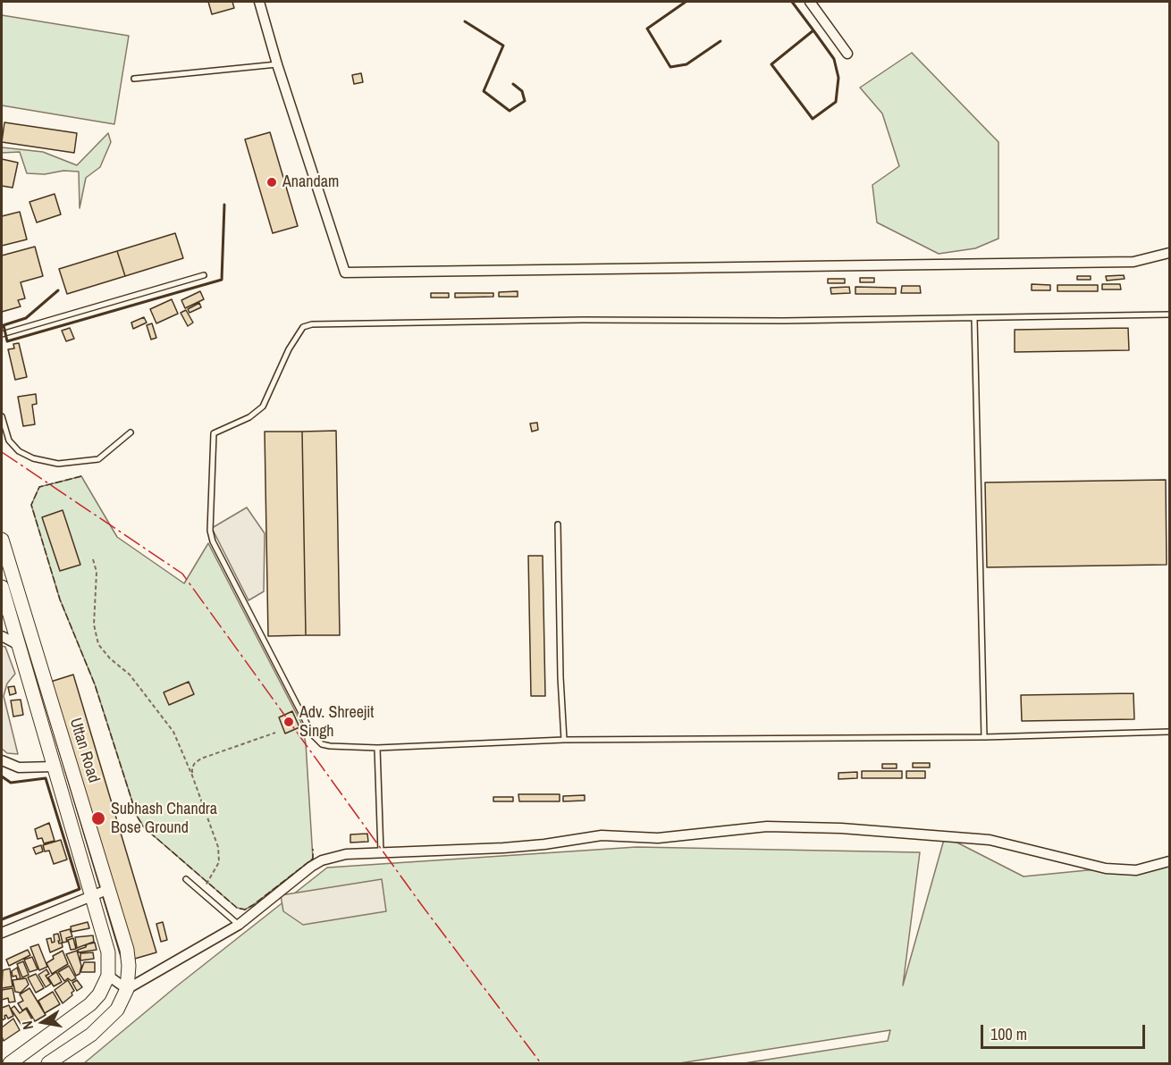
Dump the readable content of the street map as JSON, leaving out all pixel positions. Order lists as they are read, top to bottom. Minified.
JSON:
{"streets":{"main road":["Uttan Road"]},"places":["Anandam","Adv. Shreejit Singh","Subhash Chandra Bose Ground"],"scale_bar":"100 m","north":"left"}
